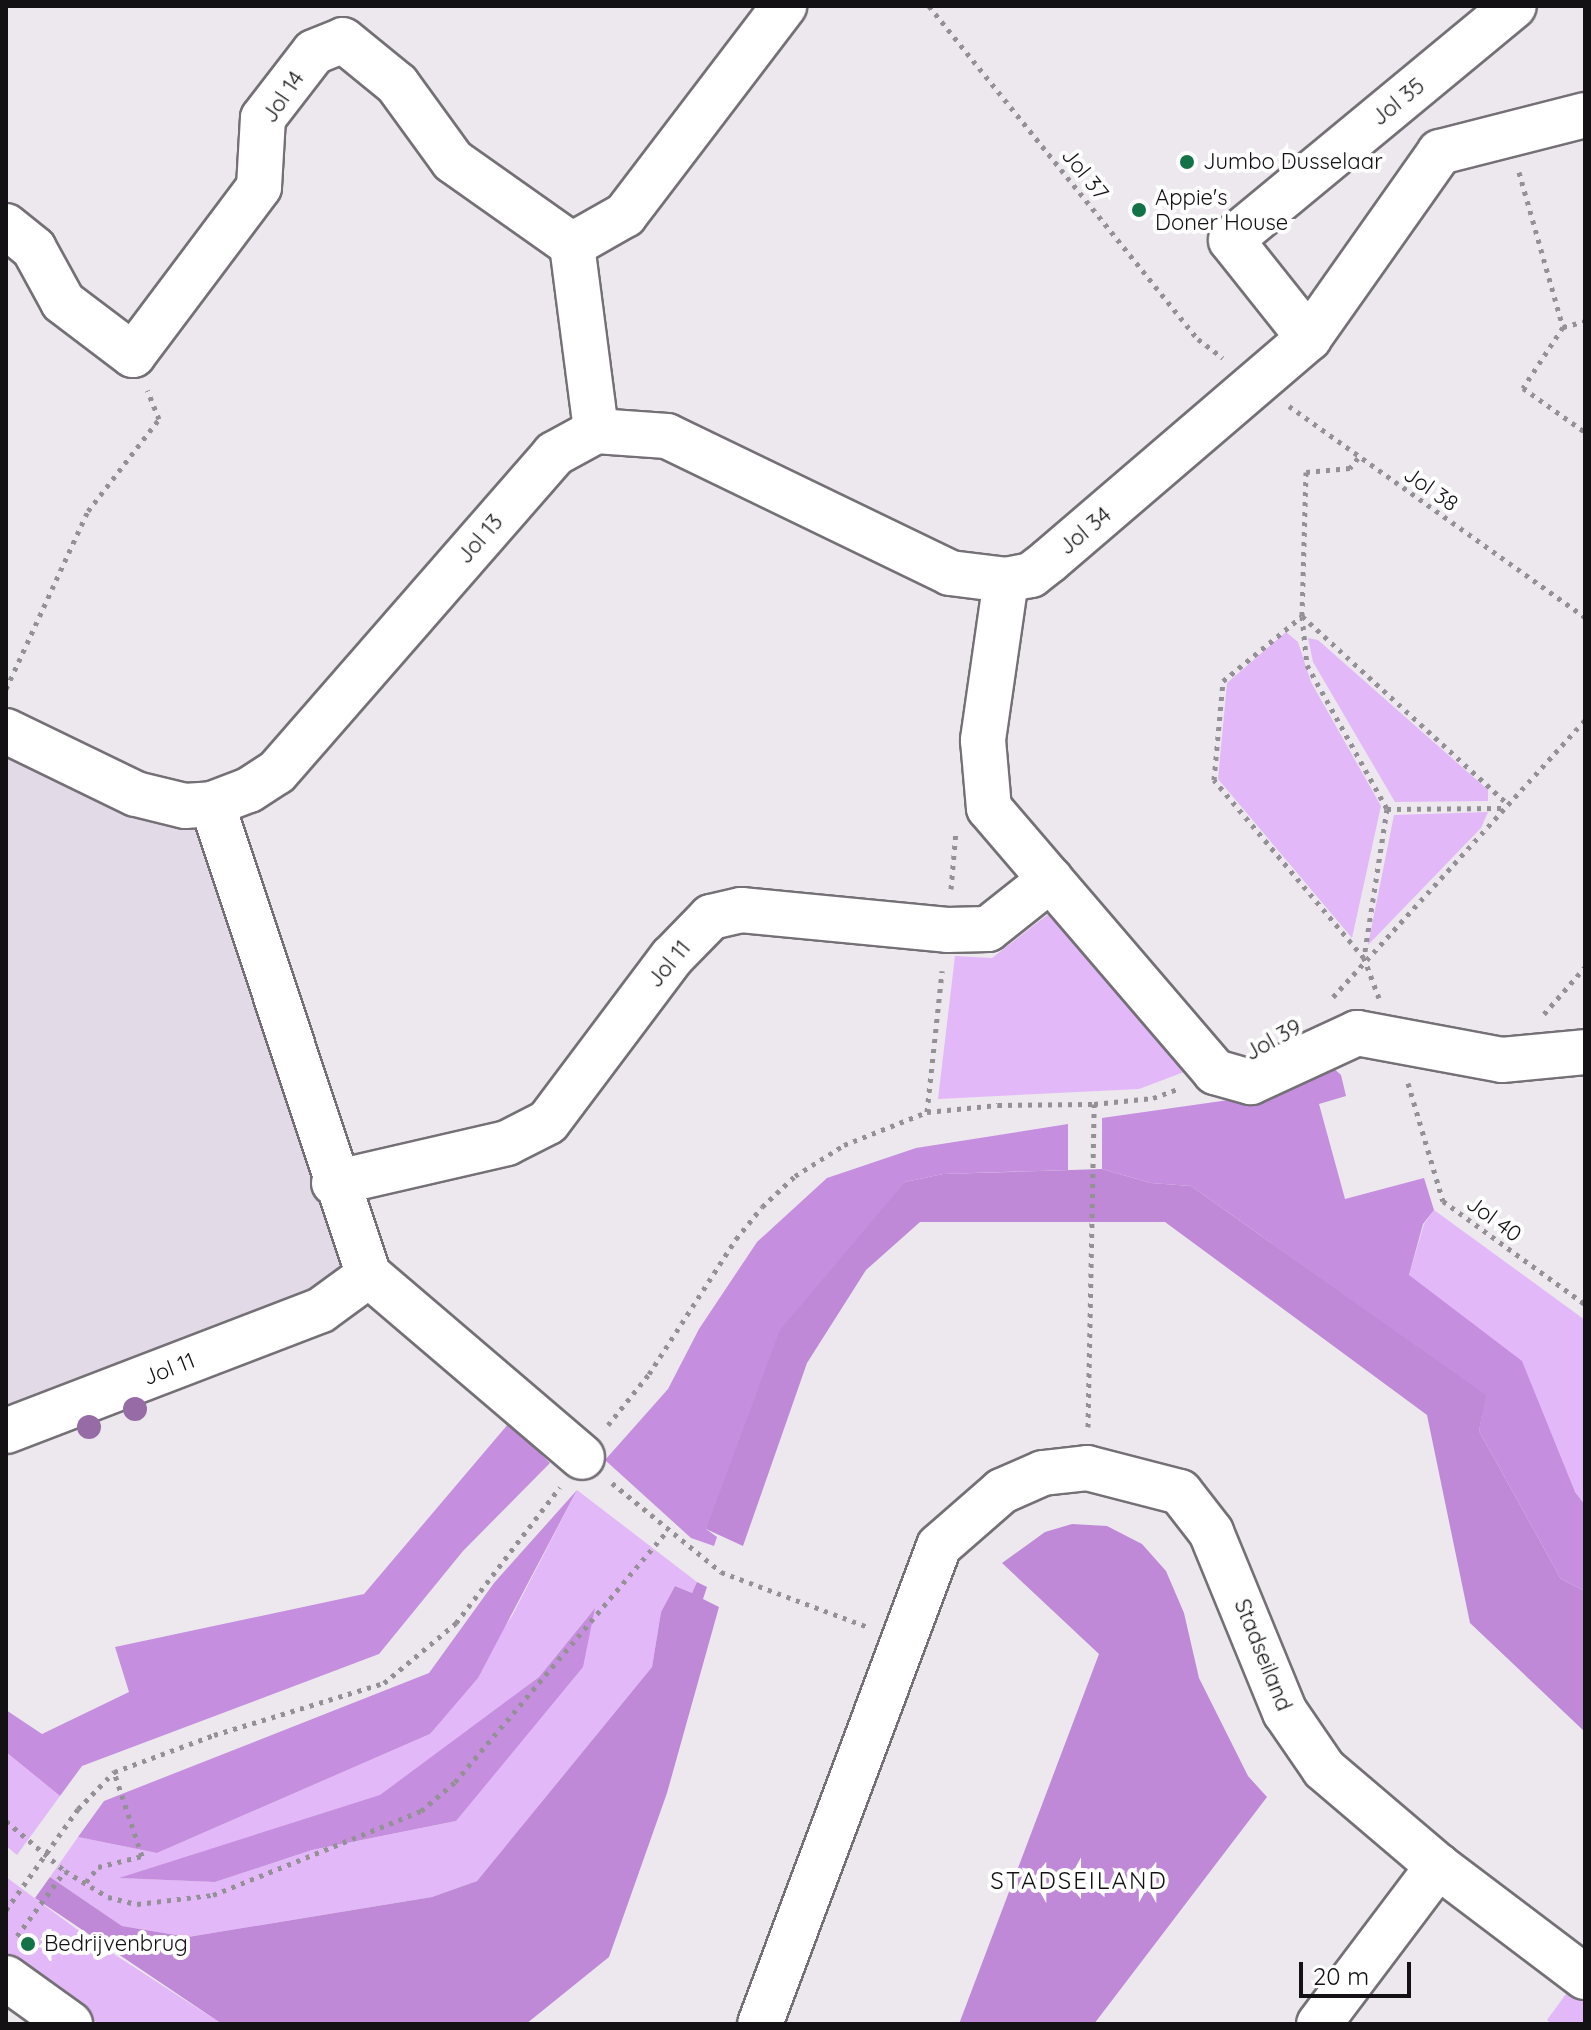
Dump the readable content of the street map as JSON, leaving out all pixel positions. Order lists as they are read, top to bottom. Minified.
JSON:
{"streets":{"street":["Jol 14","Jol 35","Jol 34","Jol 13","Jol 11","Jol 39","Stadseiland"],"path":["Jol 37","Jol 38","Jol 40"]},"crossings":[["Jol 35","Jol 34"],["Jol 37","Jol 38"],["Jol 37","Jol 34"],["Jol 38","Jol 34"],["Jol 39","Jol 40"]],"districts":["STADSEILAND"],"places":["Jumbo Dusselaar","Appie's Doner House","Bedrijvenbrug"],"scale_bar":"20 m"}
